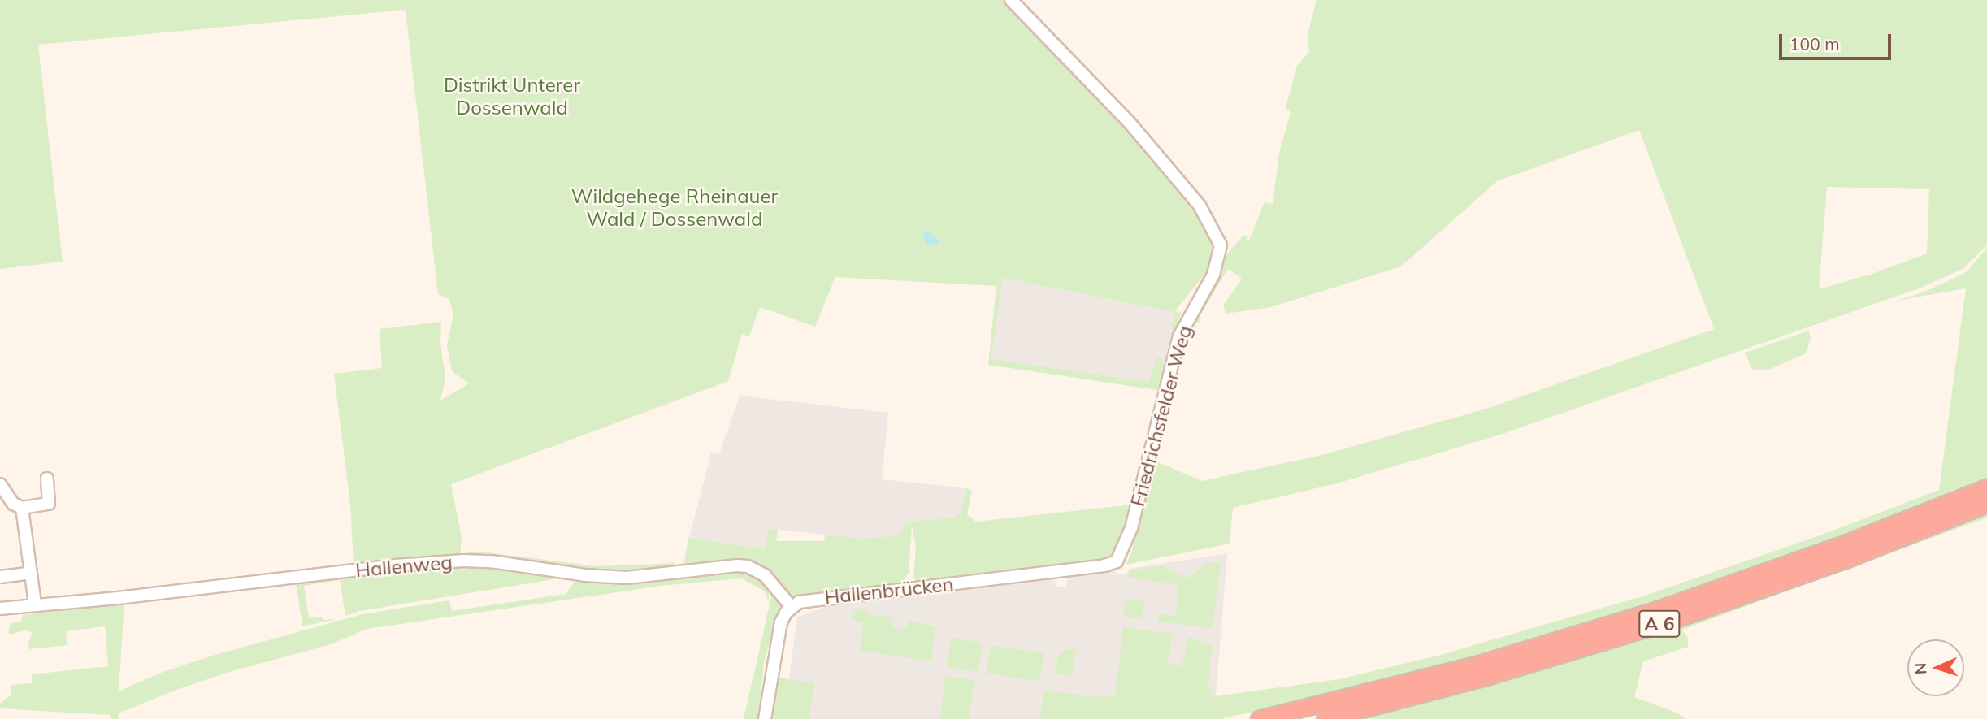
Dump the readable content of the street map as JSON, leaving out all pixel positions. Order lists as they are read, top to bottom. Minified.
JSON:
{"streets":{"highway":["A 6"],"street":["Friedrichsfelder Weg","Hallenweg","Hallenbrücken"]},"crossings":[["Friedrichsfelder Weg","Hallenbrücken"],["Hallenweg","Hallenbrücken"]],"parks":["Distrikt Unterer Dossenwald","Wildgehege Rheinauer Wald / Dossenwald"],"scale_bar":"100 m","north":"left"}
